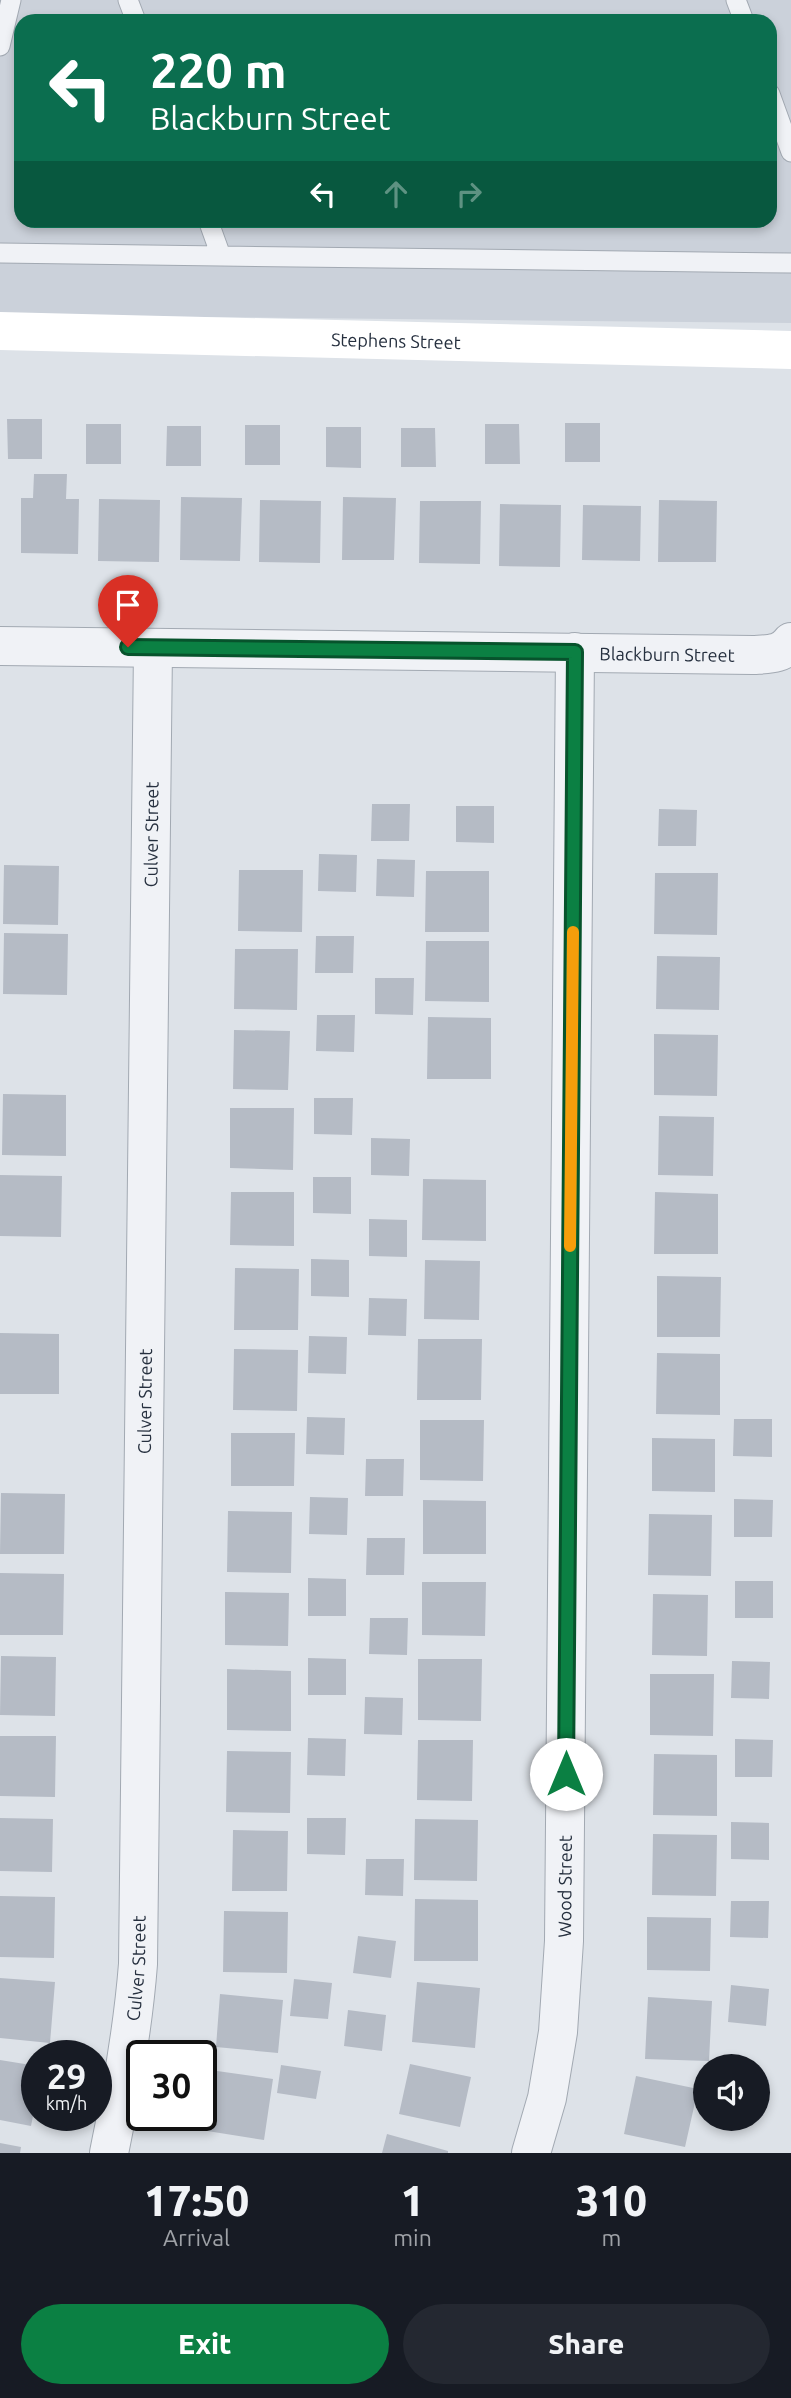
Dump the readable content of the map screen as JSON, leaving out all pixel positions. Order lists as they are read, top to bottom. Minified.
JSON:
{"streets":{"street":["Stephens Street","Blackburn Street","Culver Street","Wood Street"]},"crossings":[["Blackburn Street","Culver Street"],["Blackburn Street","Wood Street"]],"page":{"turn":["220 m","Blackburn Street"],"speed":"29 km/h","limit":"30","eta":["17:50","Arrival","1","min","310","m"],"buttons":["Exit","Share"]}}
